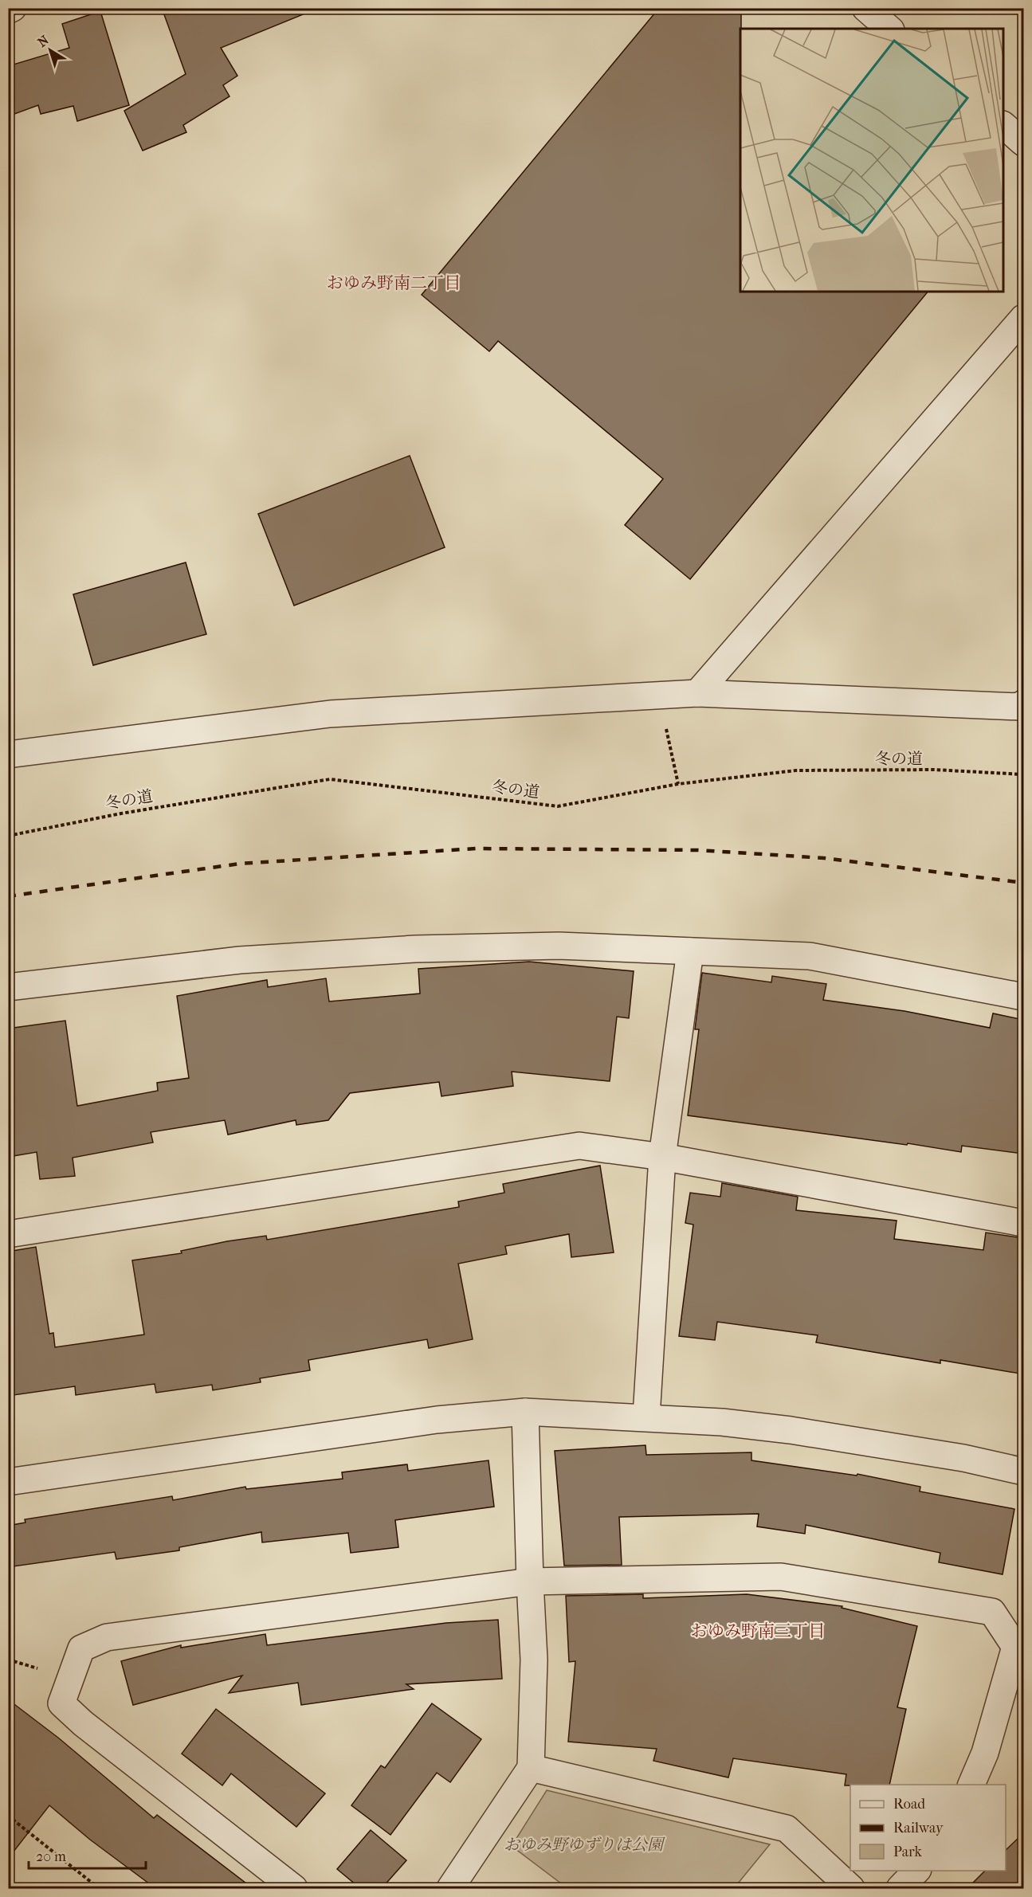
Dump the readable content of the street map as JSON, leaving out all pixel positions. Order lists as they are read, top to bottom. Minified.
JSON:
{"streets":{"path":["冬の道"]},"districts":["おゆみ野南二丁目","おゆみ野南三丁目"],"parks":["おゆみ野ゆずりは公園"],"legend":["Road","Railway","Park"],"scale_bar":"20 m","north":"top left"}
